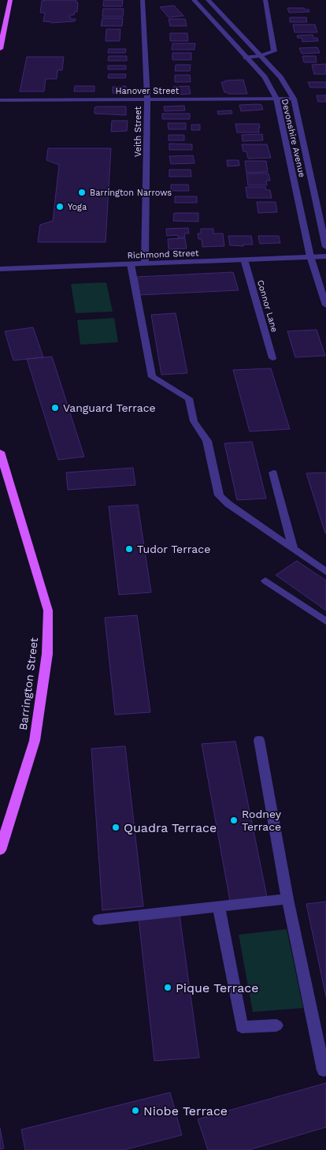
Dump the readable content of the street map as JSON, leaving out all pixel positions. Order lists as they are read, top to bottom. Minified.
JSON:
{"streets":{"main road":["Barrington Street"],"street":["Hanover Street","Veith Street","Devonshire Avenue","Richmond Street","Connor Lane"]},"crossings":[["Hanover Street","Veith Street"],["Hanover Street","Devonshire Avenue"],["Veith Street","Richmond Street"],["Devonshire Avenue","Richmond Street"],["Richmond Street","Connor Lane"]],"places":["Barrington Narrows","Yoga","Vanguard Terrace","Tudor Terrace","Rodney Terrace","Quadra Terrace","Pique Terrace","Niobe Terrace"]}
